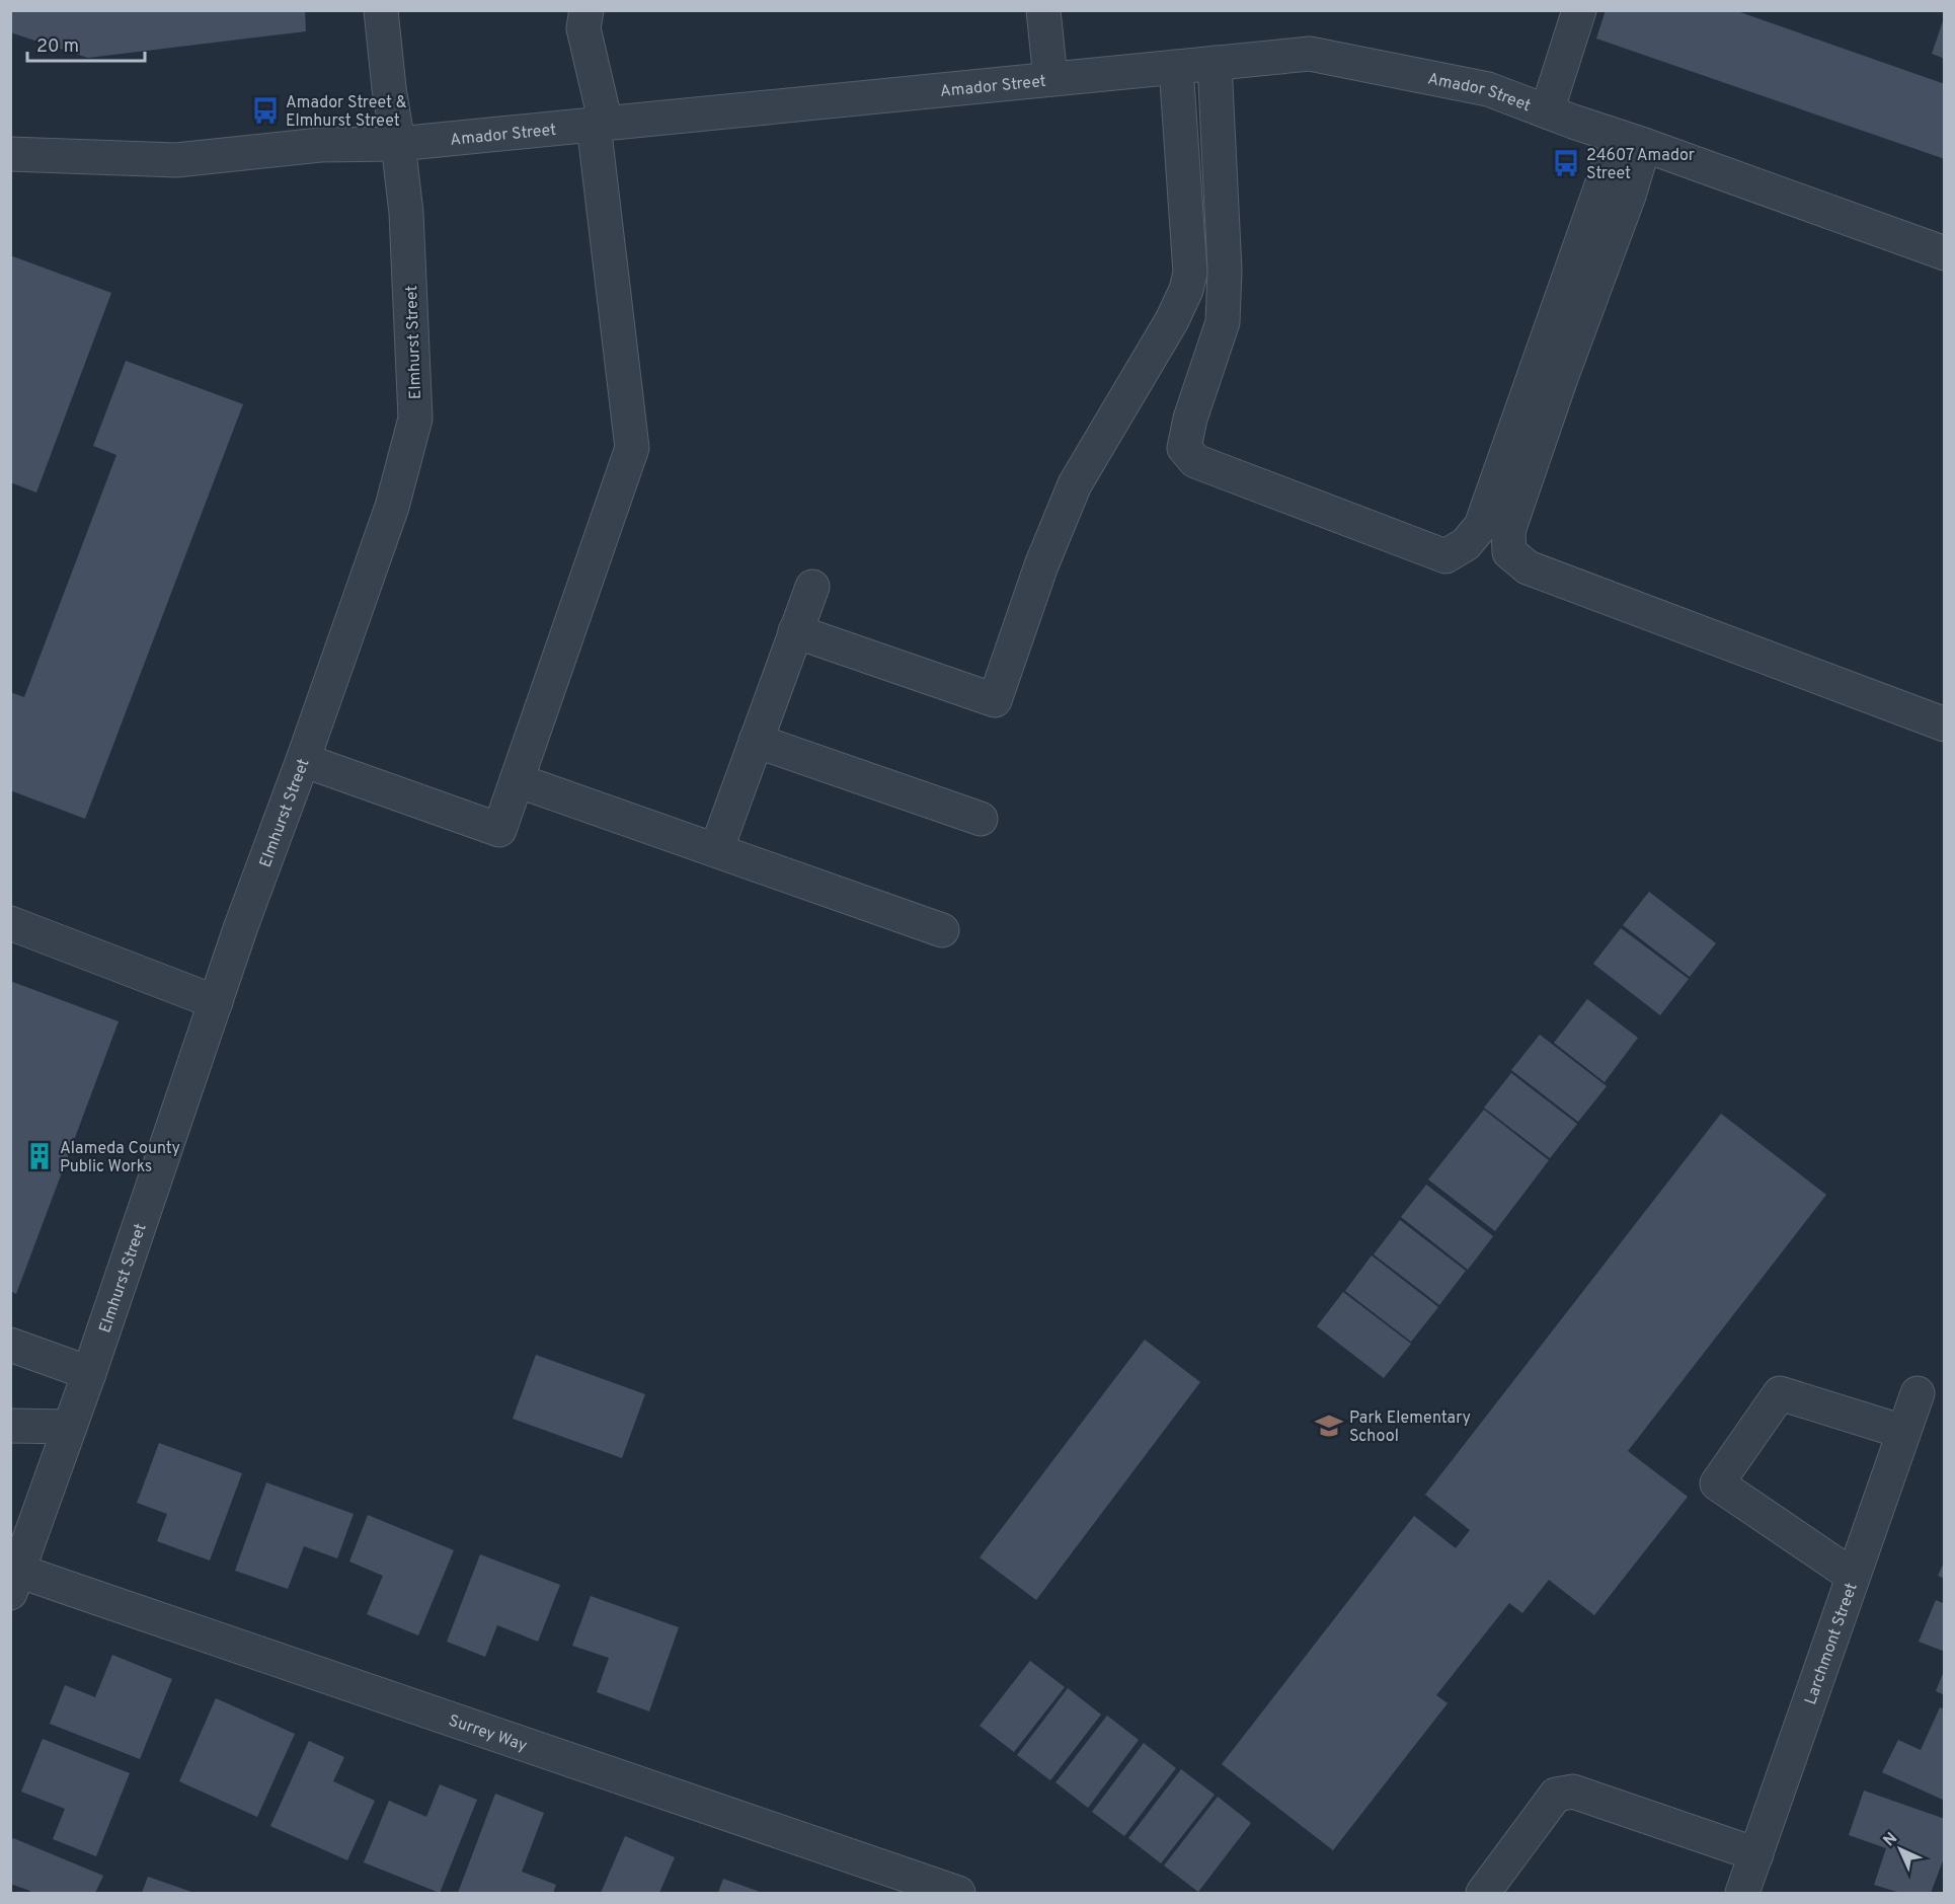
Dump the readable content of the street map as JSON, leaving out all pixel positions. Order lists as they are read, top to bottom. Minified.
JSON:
{"streets":{"street":["Amador Street","Elmhurst Street","Larchmont Street","Surrey Way"]},"crossings":[["Amador Street","Elmhurst Street"],["Elmhurst Street","Surrey Way"]],"places":{"bus stop":["Amador Street & Elmhurst Street","24607 Amador Street"],"building":["Alameda County Public Works"],"school or university":["Park Elementary School"]},"scale_bar":"20 m","north":"top left"}
